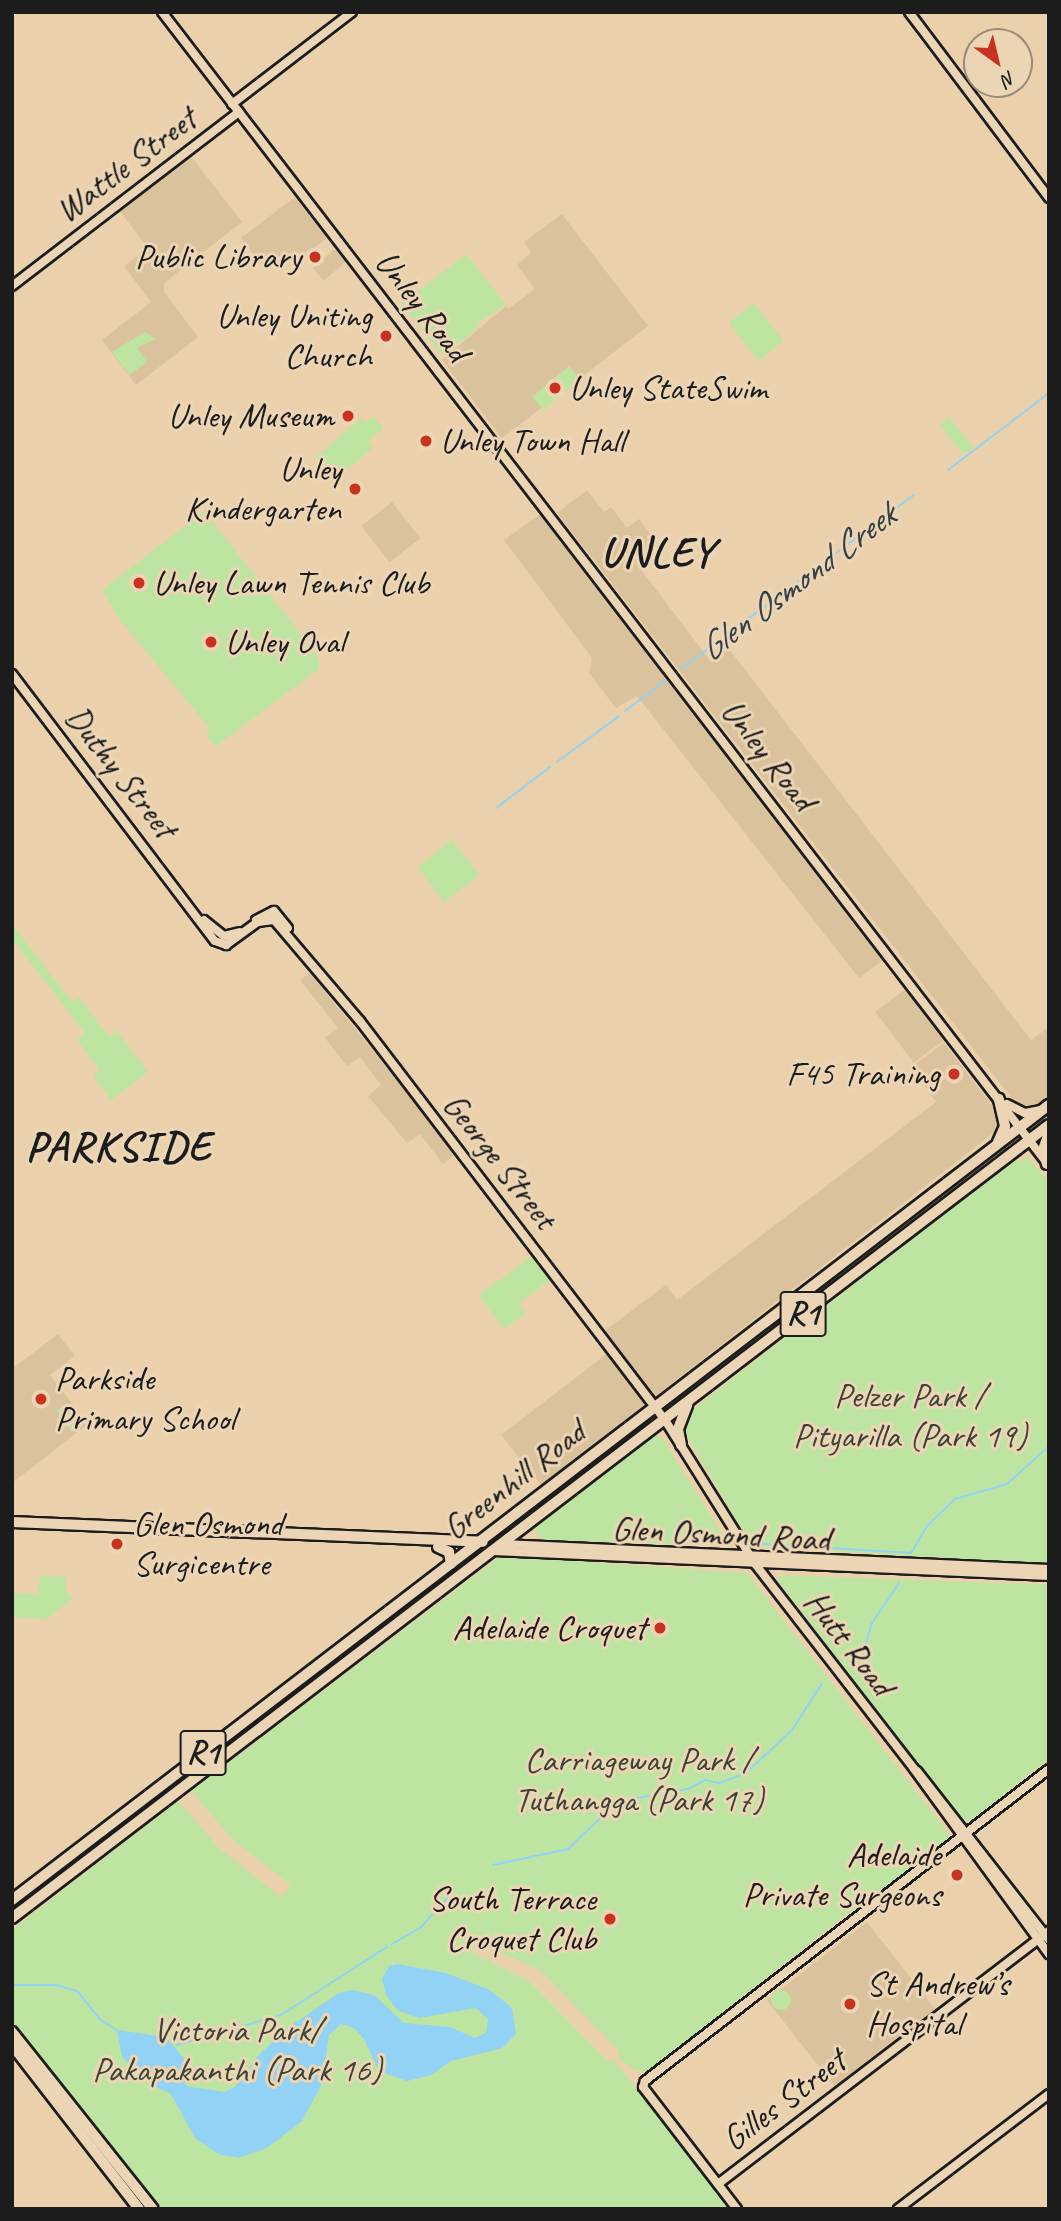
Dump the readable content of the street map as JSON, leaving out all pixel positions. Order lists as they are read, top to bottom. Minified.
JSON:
{"streets":{"highway":["R1","Greenhill Road","Glen Osmond Road"],"main road":["Wattle Street","Unley Road","Duthy Street","George Street","Hutt Road","Gilles Street"]},"crossings":[["Wattle Street","Unley Road"],["Unley Road","Greenhill Road"],["Duthy Street","George Street"],["George Street","Greenhill Road"],["George Street","Hutt Road"],["Greenhill Road","Glen Osmond Road"],["Greenhill Road","Hutt Road"],["Glen Osmond Road","Hutt Road"],["Hutt Road","Gilles Street"]],"districts":["UNLEY","PARKSIDE"],"water":["Glen Osmond Creek"],"parks":["Pelzer Park / Pityarilla (Park 19)","Carriageway Park / Tuthangga (Park 17)","Victoria Park/ Pakapakanthi (Park 16)"],"places":["Public Library","Unley Uniting Church","Unley StateSwim","Unley Museum","Unley Town Hall","Unley Kindergarten","Unley Lawn Tennis Club","Unley Oval","F45 Training","Parkside Primary School","Glen Osmond Surgicentre","Adelaide Croquet","Adelaide Private Surgeons","South Terrace Croquet Club","St Andrew’s Hospital"],"north":"bottom right"}
